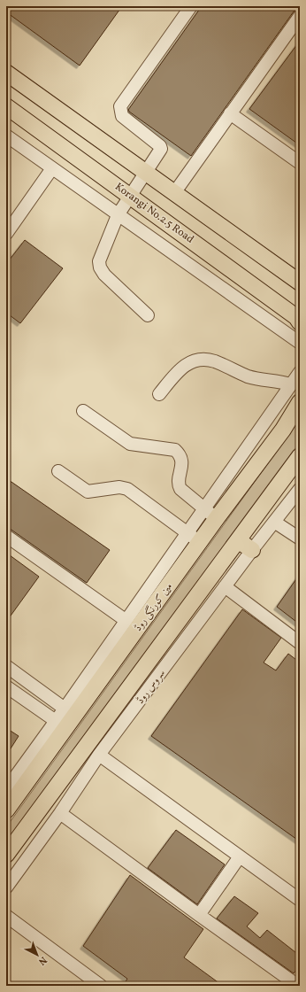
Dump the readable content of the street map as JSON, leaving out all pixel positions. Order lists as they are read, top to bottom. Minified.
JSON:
{"streets":{"main road":["Korangi No.2.5 Road","مین کورنگی روڈ"],"street":["سروس روڈ"]},"north":"bottom right"}
